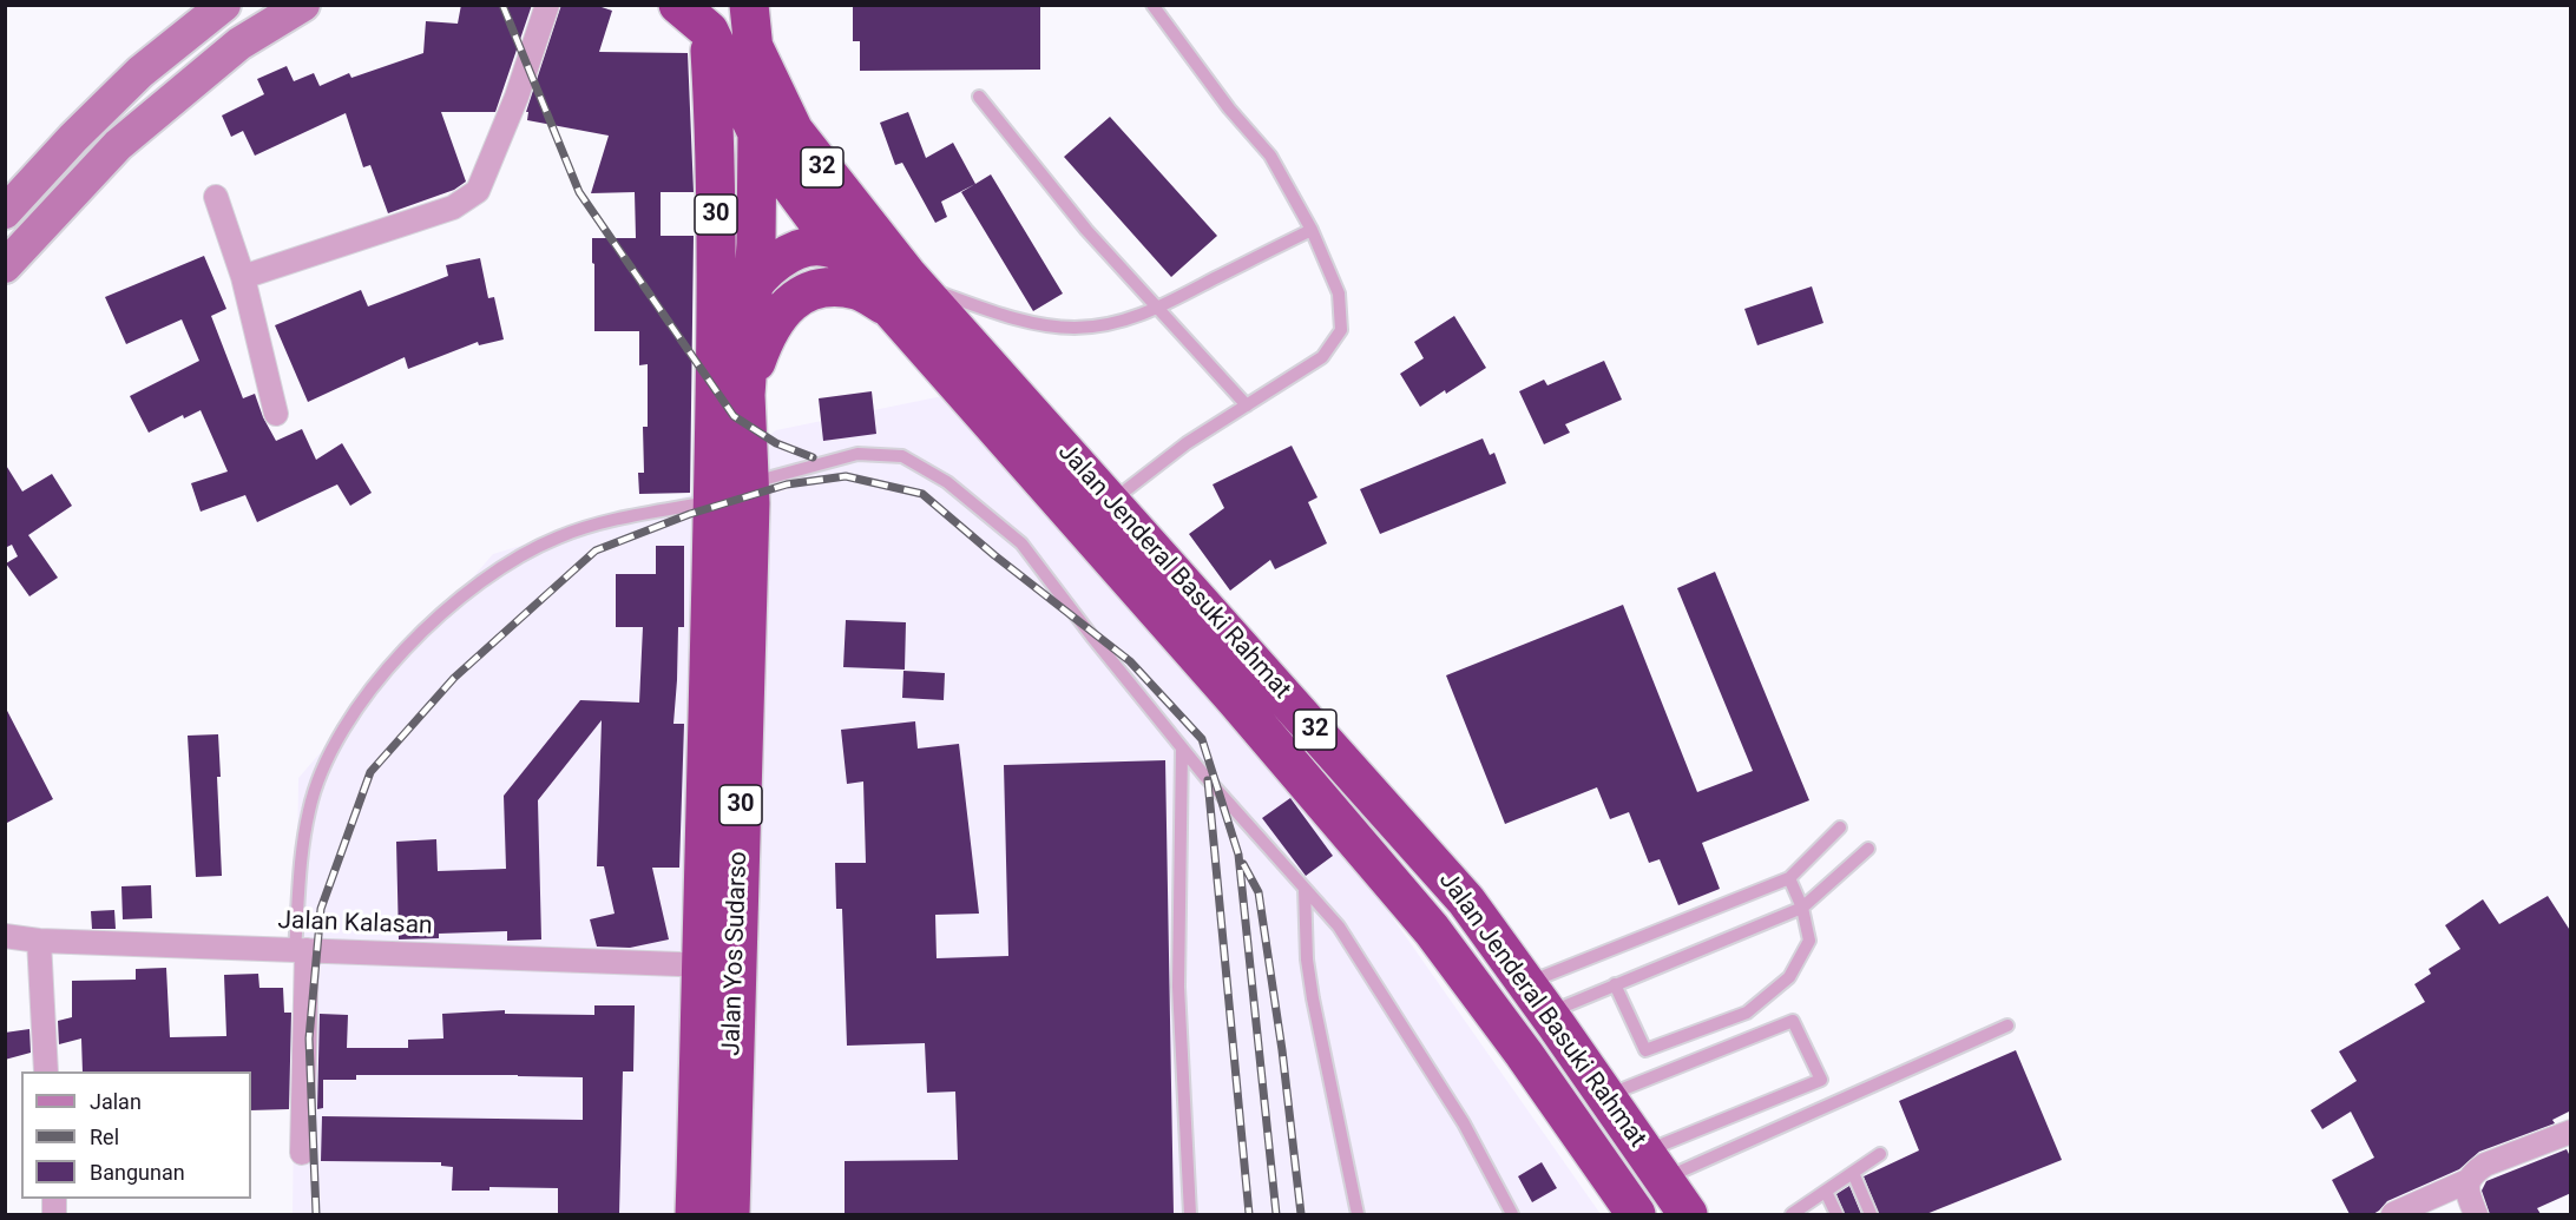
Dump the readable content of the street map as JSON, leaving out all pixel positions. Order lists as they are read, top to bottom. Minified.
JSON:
{"streets":{"highway":["32","30","Jalan Jenderal Basuki Rahmat","Jalan Yos Sudarso"],"street":["Jalan Kalasan"]},"crossings":[["32","30"],["32","Jalan Jenderal Basuki Rahmat"],["30","Jalan Jenderal Basuki Rahmat"],["30","Jalan Yos Sudarso"],["Jalan Kalasan","Jalan Yos Sudarso"]],"legend":["Jalan","Rel","Bangunan"]}
